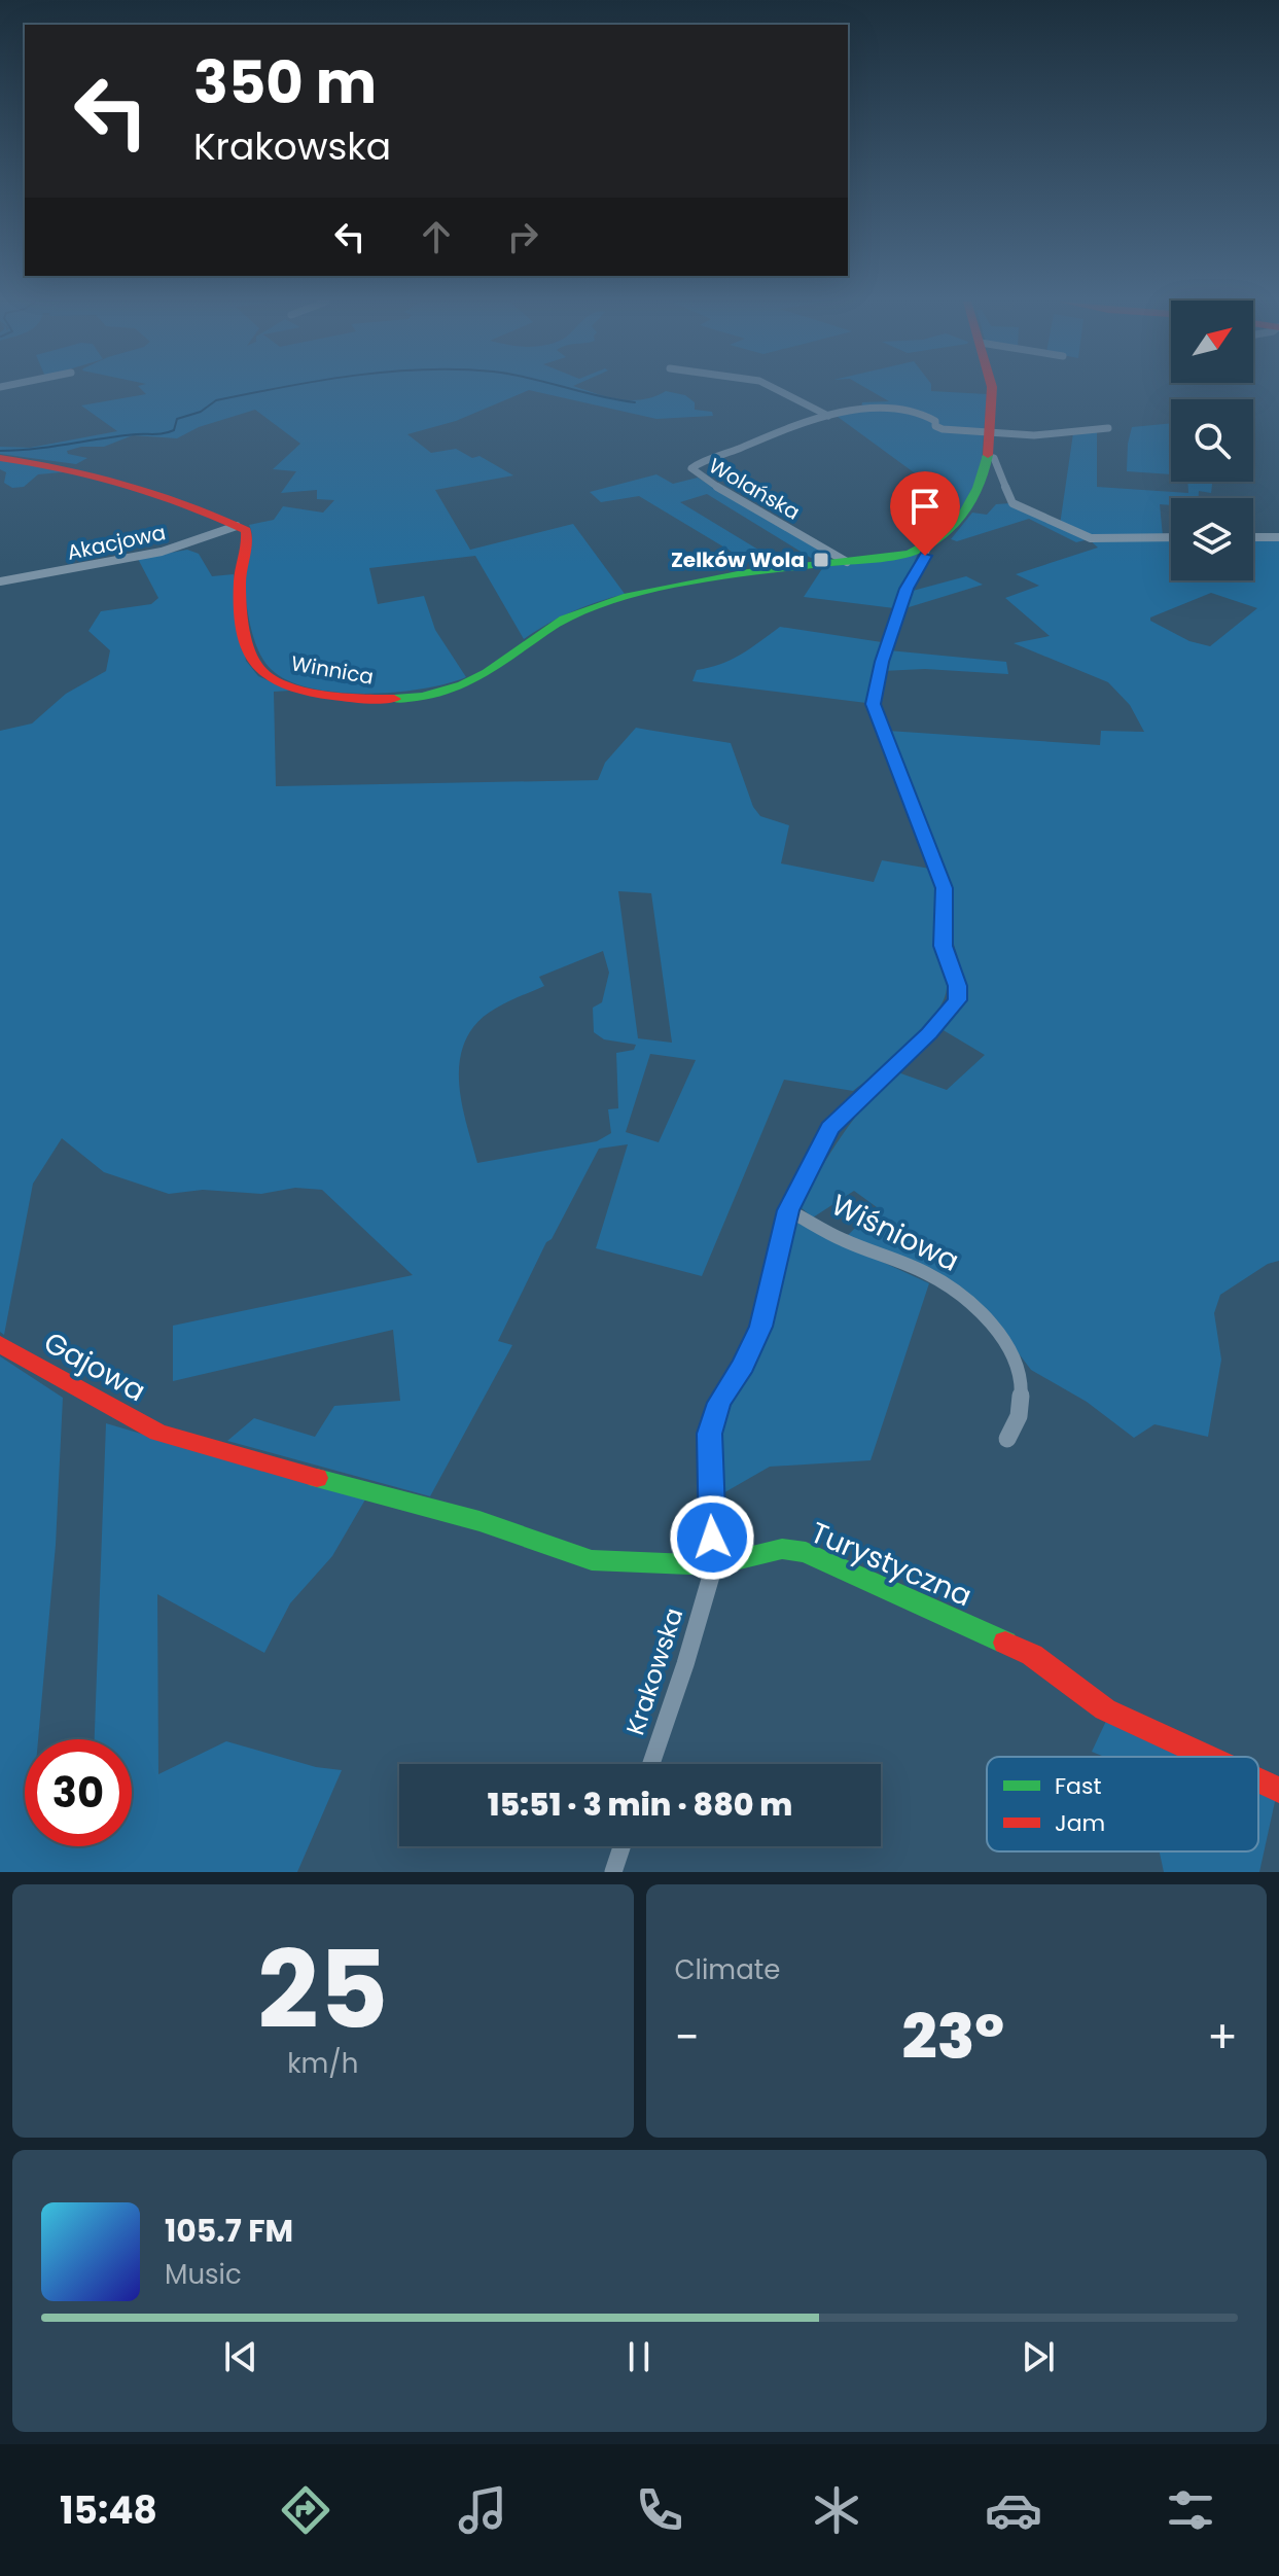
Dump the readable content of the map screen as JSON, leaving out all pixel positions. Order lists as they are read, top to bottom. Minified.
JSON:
{"streets":{"street":["Wolańska","Akacjowa","Winnica","Wiśniowa","Gajowa","Turystyczna","Krakowska"]},"crossings":[["Wolańska","Winnica"],["Akacjowa","Winnica"],["Wiśniowa","Krakowska"],["Gajowa","Turystyczna"],["Turystyczna","Krakowska"]],"places":{"transit":["Zelków Wola"]},"legend":["Fast","Jam"],"north":"top right","page":{"turn":["350 m","Krakowska"],"limit":"30","trip":"15:51 · 3 min · 880 m","tile":[["25","km/h"],"Climate"],"heat":["−","23°","+"],"song":["105.7 FM","Music"],"tabs":"15:48"}}
